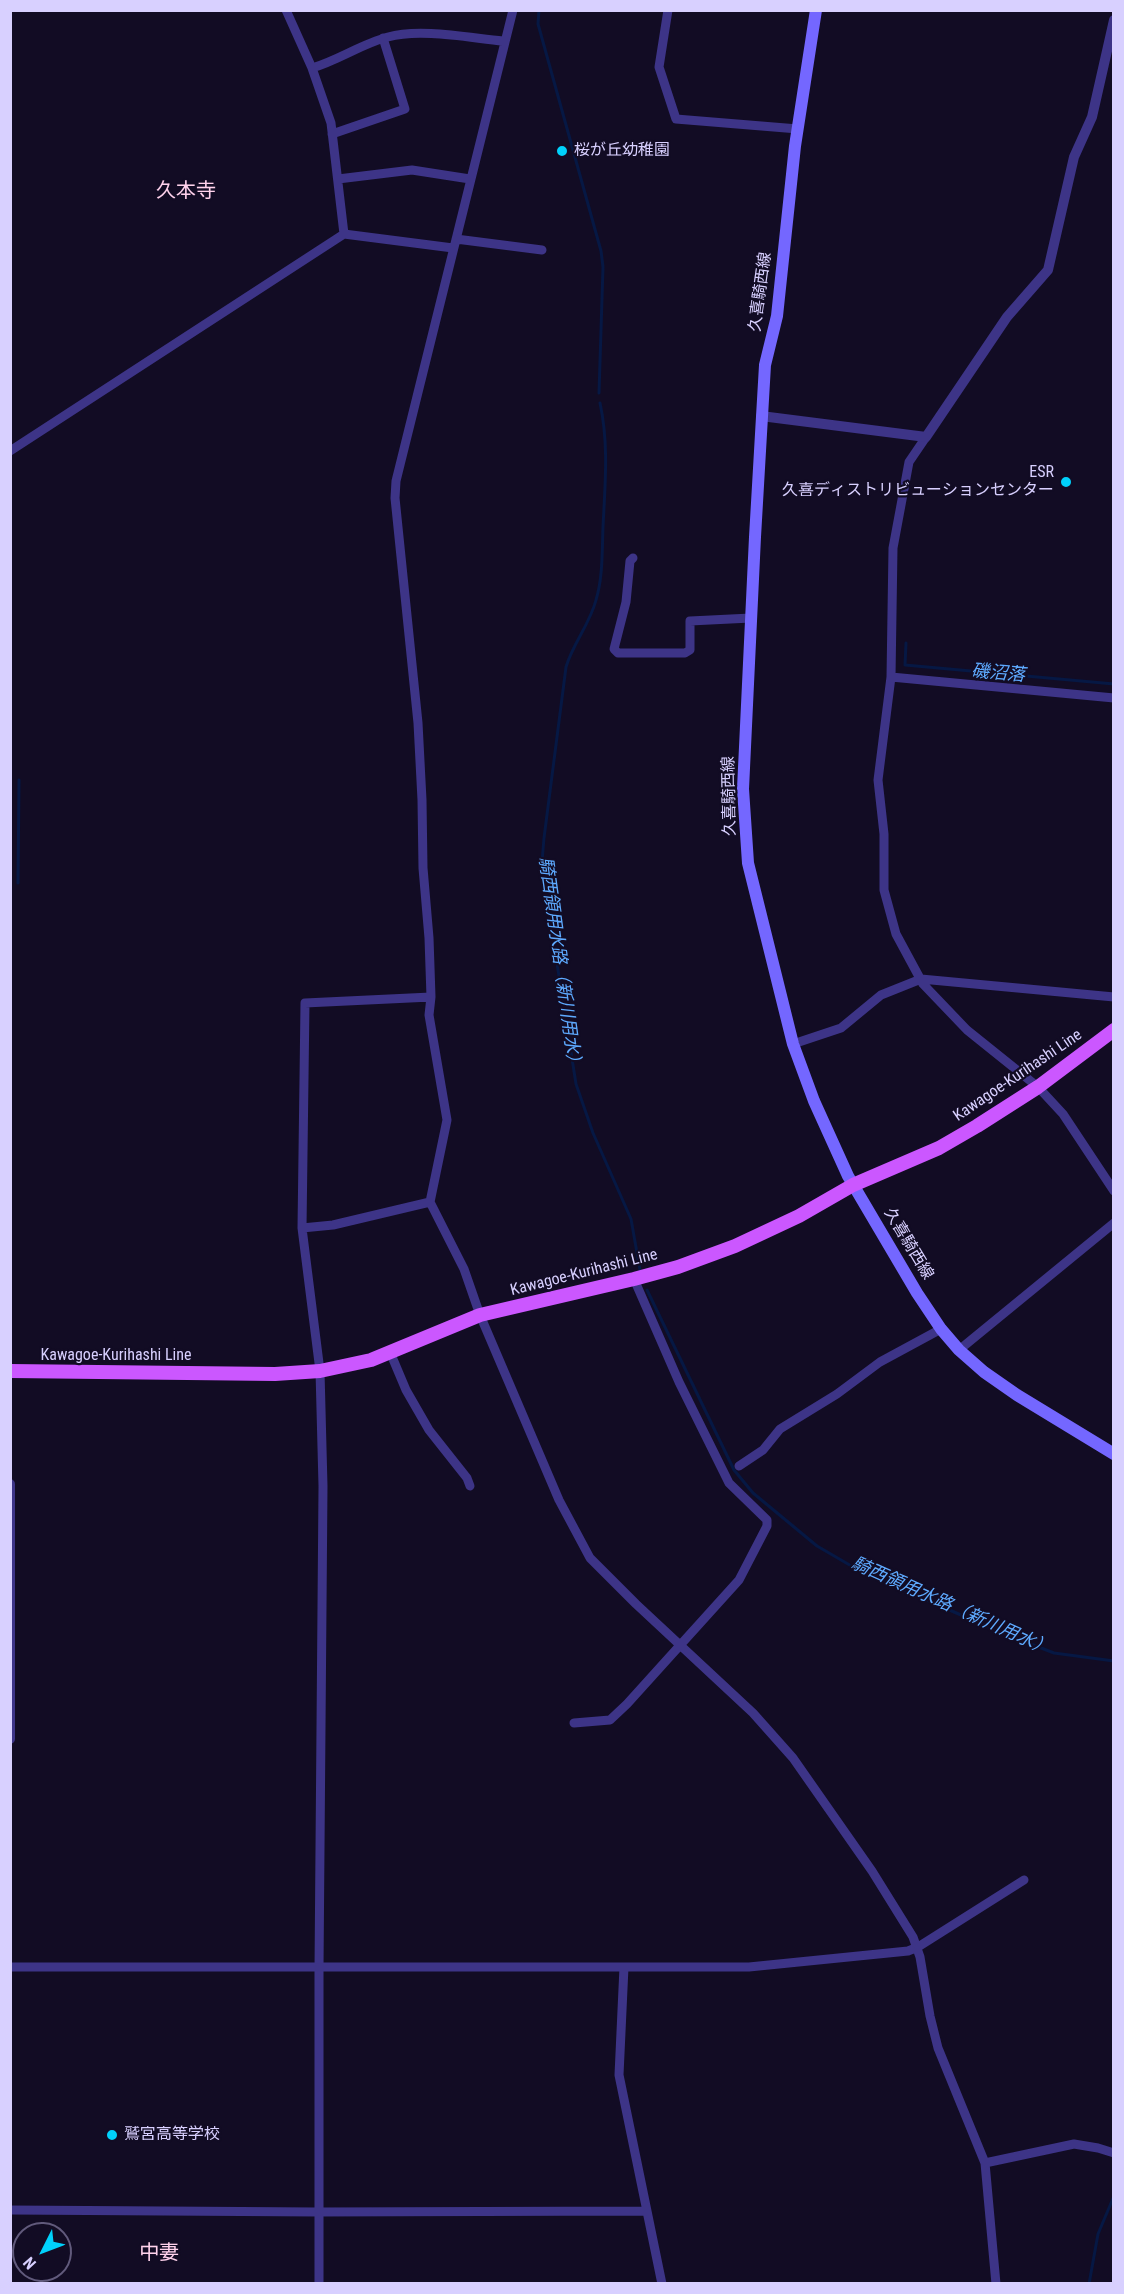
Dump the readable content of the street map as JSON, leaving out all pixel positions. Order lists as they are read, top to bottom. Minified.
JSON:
{"streets":{"main road":["久喜騎西線","Kawagoe-Kurihashi Line"]},"crossings":[["久喜騎西線","Kawagoe-Kurihashi Line"]],"districts":["久本寺","中妻"],"water":["磯沼落","騎西領用水路（新川用水）"],"places":["桜が丘幼稚園","ESR 久喜ディストリビューションセンター","鷲宮高等学校"],"north":"bottom left"}
